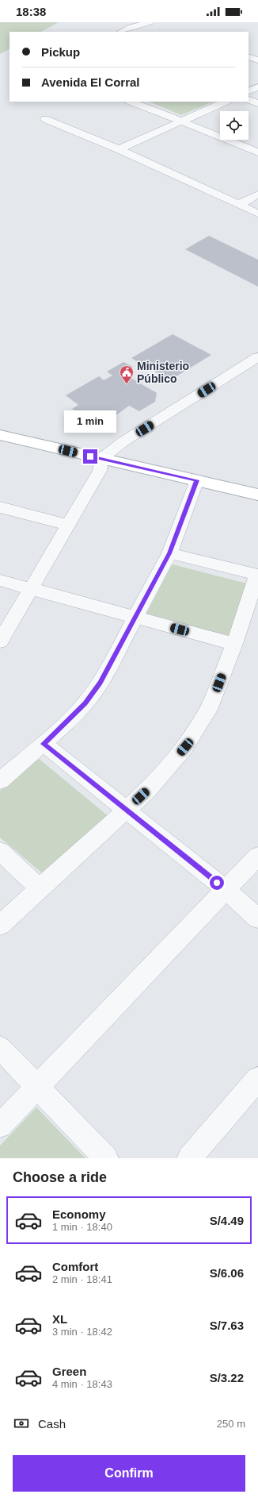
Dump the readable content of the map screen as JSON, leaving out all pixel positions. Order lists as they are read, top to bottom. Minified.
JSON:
{"places":{"public building":["Ministerio Público"]},"page":{"status":"18:38","banner":["Pickup","Avenida El Corral"],"bubble":"1 min","heading":"Choose a ride","list":[{"name":"Economy","note":"1 min · 18:40","value":"S/4.49"},{"name":"Comfort","note":"2 min · 18:41","value":"S/6.06"},{"name":"XL","note":"3 min · 18:42","value":"S/7.63"},{"name":"Green","note":"4 min · 18:43","value":"S/3.22"}],"pay":["Cash","250 m"],"buttons":"Confirm"}}
